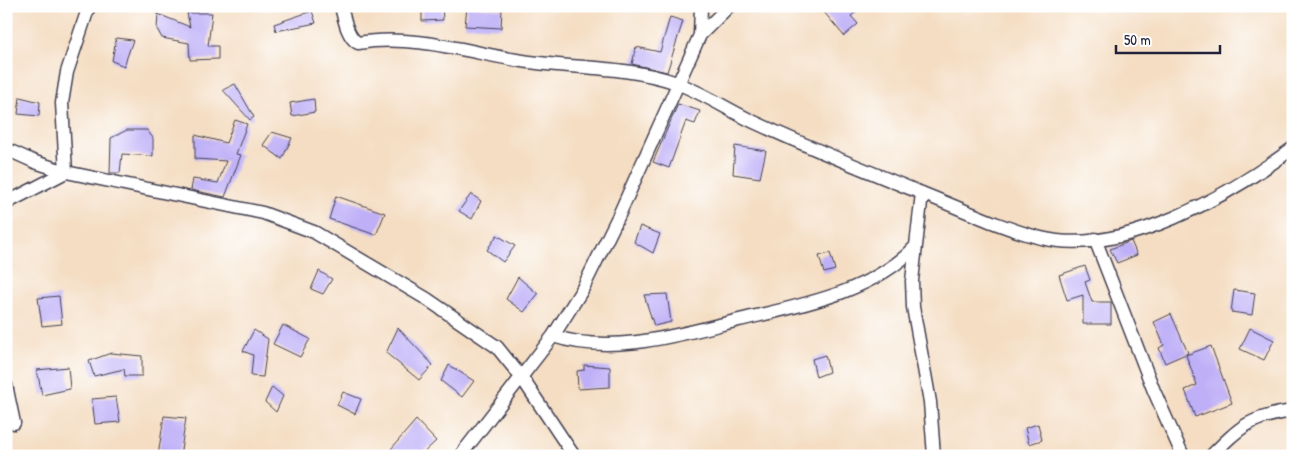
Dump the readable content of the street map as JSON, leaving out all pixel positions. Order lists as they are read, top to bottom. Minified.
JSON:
{"scale_bar":"50 m"}
